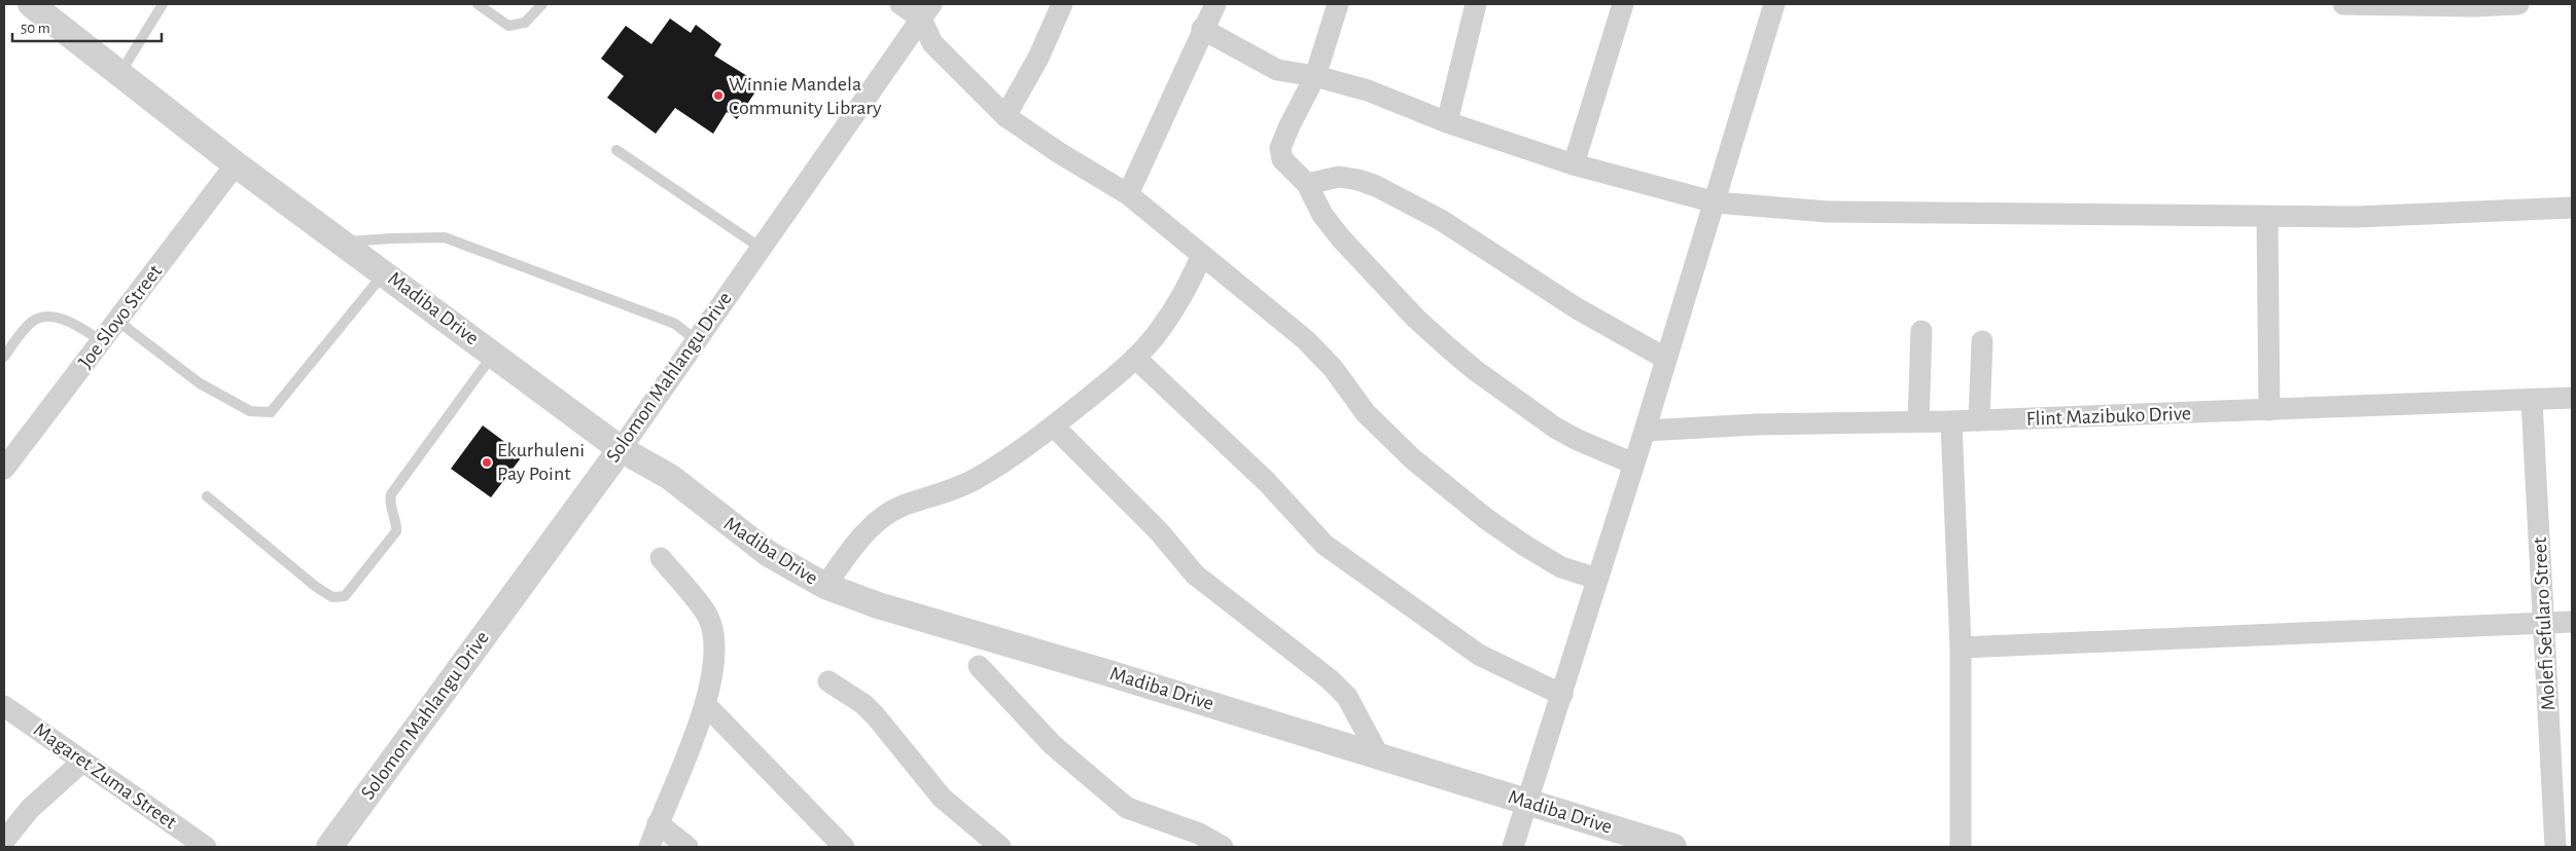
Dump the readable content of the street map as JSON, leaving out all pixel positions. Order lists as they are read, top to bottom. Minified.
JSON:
{"streets":{"street":["Madiba Drive","Joe Slovo Street","Solomon Mahlangu Drive","Flint Mazibuko Drive","Molefi Sefularo Street","Magaret Zuma Street"]},"crossings":[["Madiba Drive","Joe Slovo Street"],["Madiba Drive","Solomon Mahlangu Drive"],["Flint Mazibuko Drive","Molefi Sefularo Street"]],"places":["Winnie Mandela Community Library","Ekurhuleni Pay Point"],"scale_bar":"50 m"}
